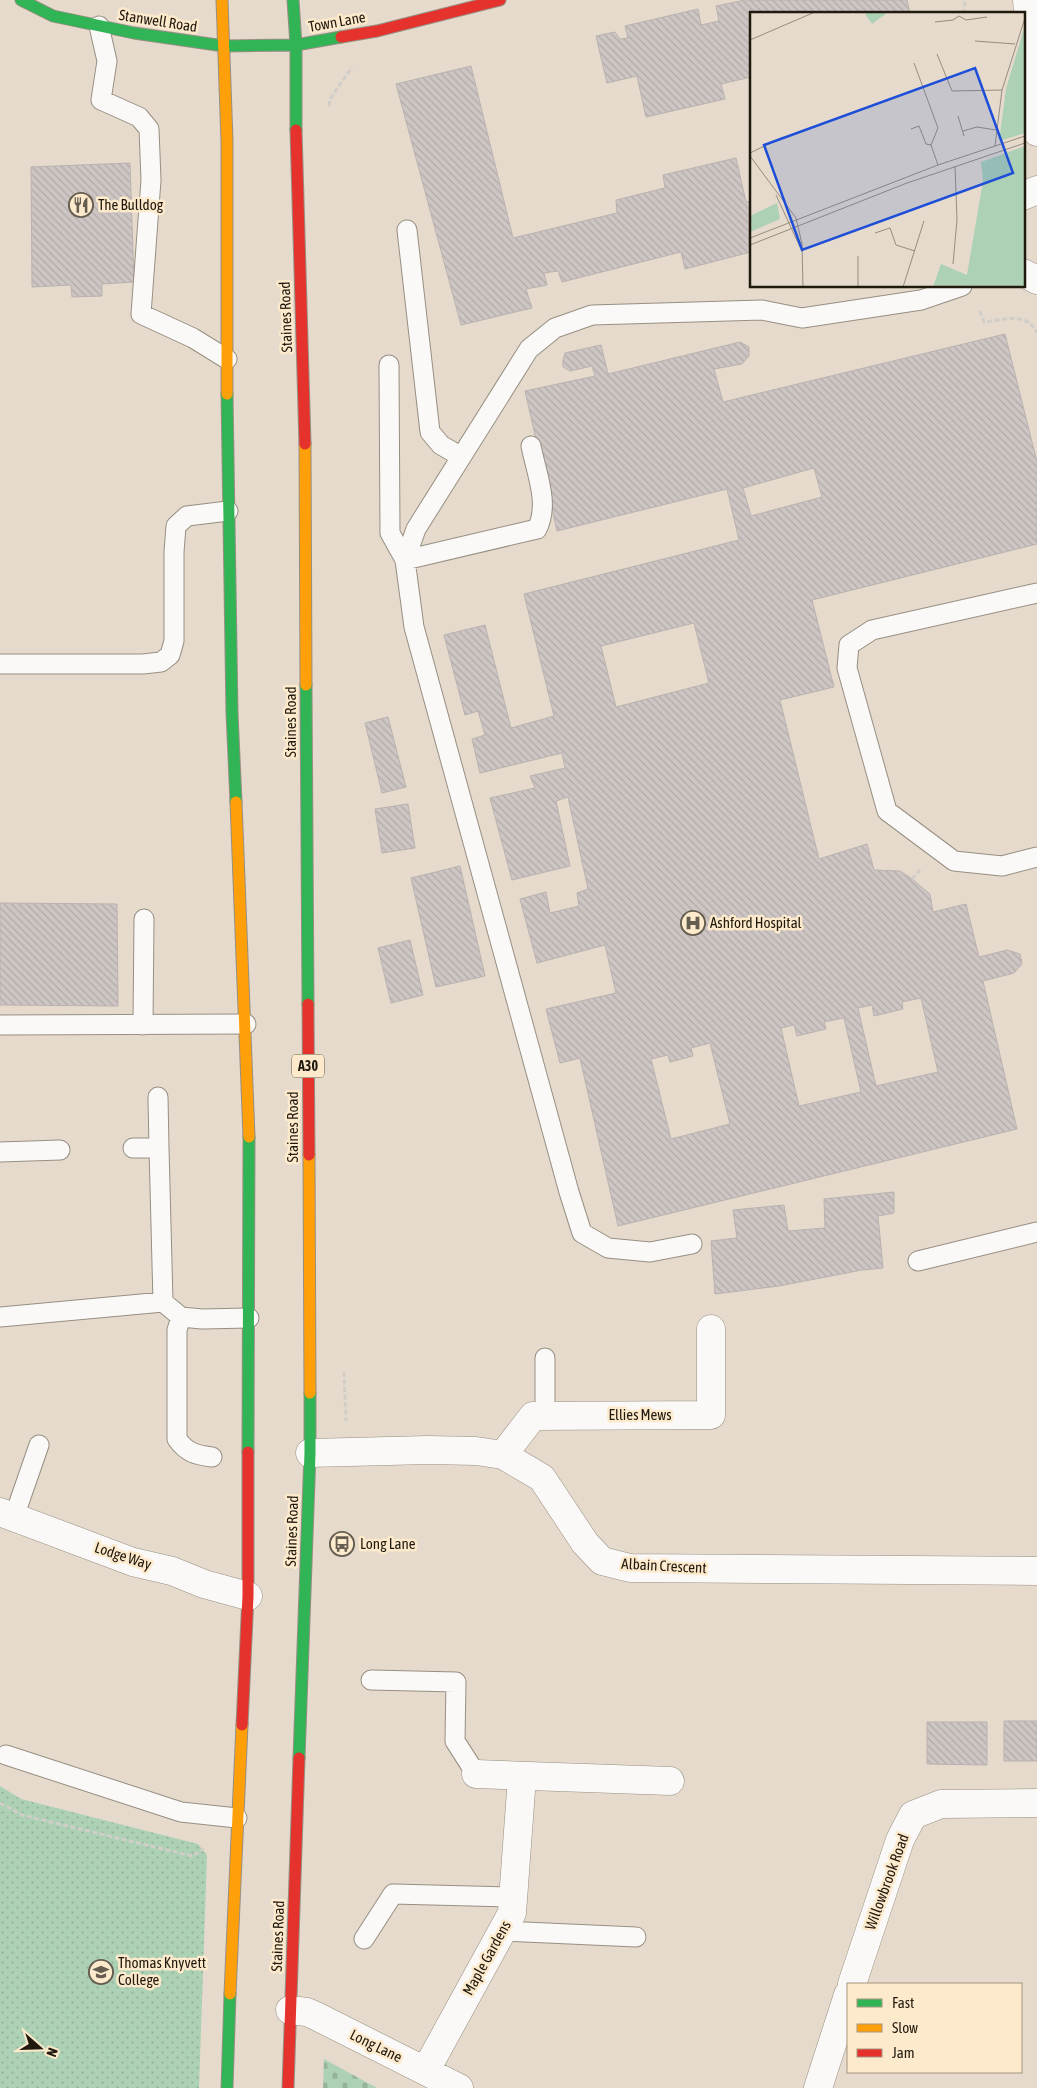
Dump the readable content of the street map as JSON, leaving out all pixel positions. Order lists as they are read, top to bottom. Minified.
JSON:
{"streets":{"main road":["Stanwell Road","Town Lane","Staines Road","A30"],"street":["Ellies Mews","Lodge Way","Albain Crescent","Willowbrook Road","Maple Gardens","Long Lane"]},"crossings":[["Stanwell Road","Town Lane"],["Stanwell Road","Staines Road"],["Stanwell Road","A30"],["Town Lane","Staines Road"],["Town Lane","A30"],["Staines Road","A30"],["Staines Road","Albain Crescent"],["Staines Road","Long Lane"],["Maple Gardens","Long Lane"]],"places":{"restaurant":["The Bulldog"],"hospital":["Ashford Hospital"],"bus stop":["Long Lane"],"school or university":["Thomas Knyvett College"]},"legend":["Fast","Slow","Jam"],"north":"right"}
